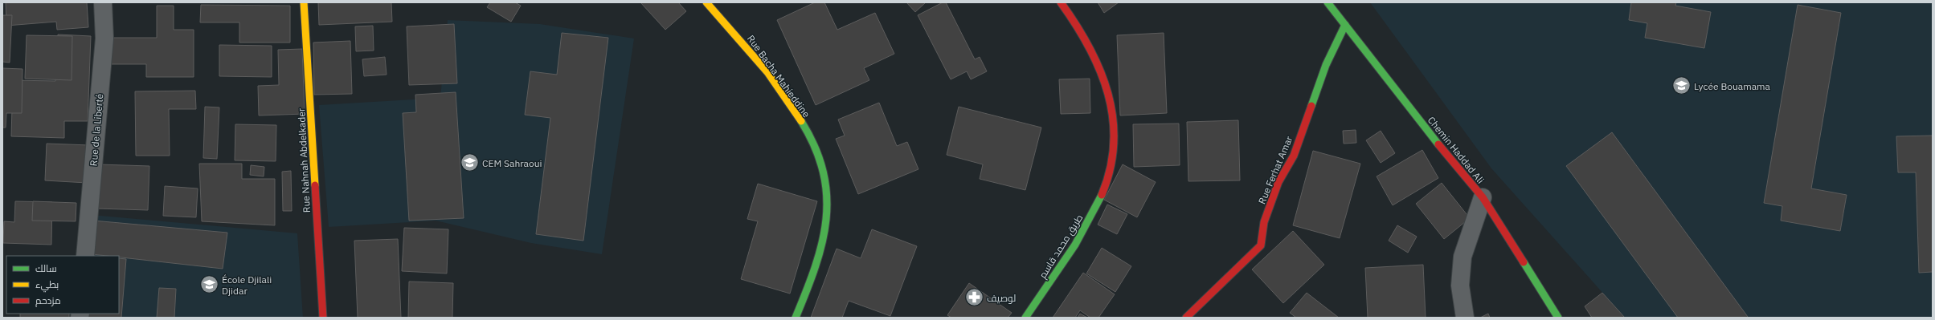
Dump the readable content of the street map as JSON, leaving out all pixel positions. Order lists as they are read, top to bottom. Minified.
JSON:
{"streets":{"street":["Rue Bacha Mahieddine","Rue de la Liberté","Chemin Haddad Ali","Rue Nahnah Abdelkader","Rue Ferhat Amar","طريق محمد قاسم"]},"crossings":[["Chemin Haddad Ali","Rue Ferhat Amar"]],"places":{"school or university":["Lycée Bouamama","CEM Sahraoui","École Djilali Djidar"],"pharmacy":["لوصيف"]},"legend":["سالك","بطيء","مزدحم"]}
